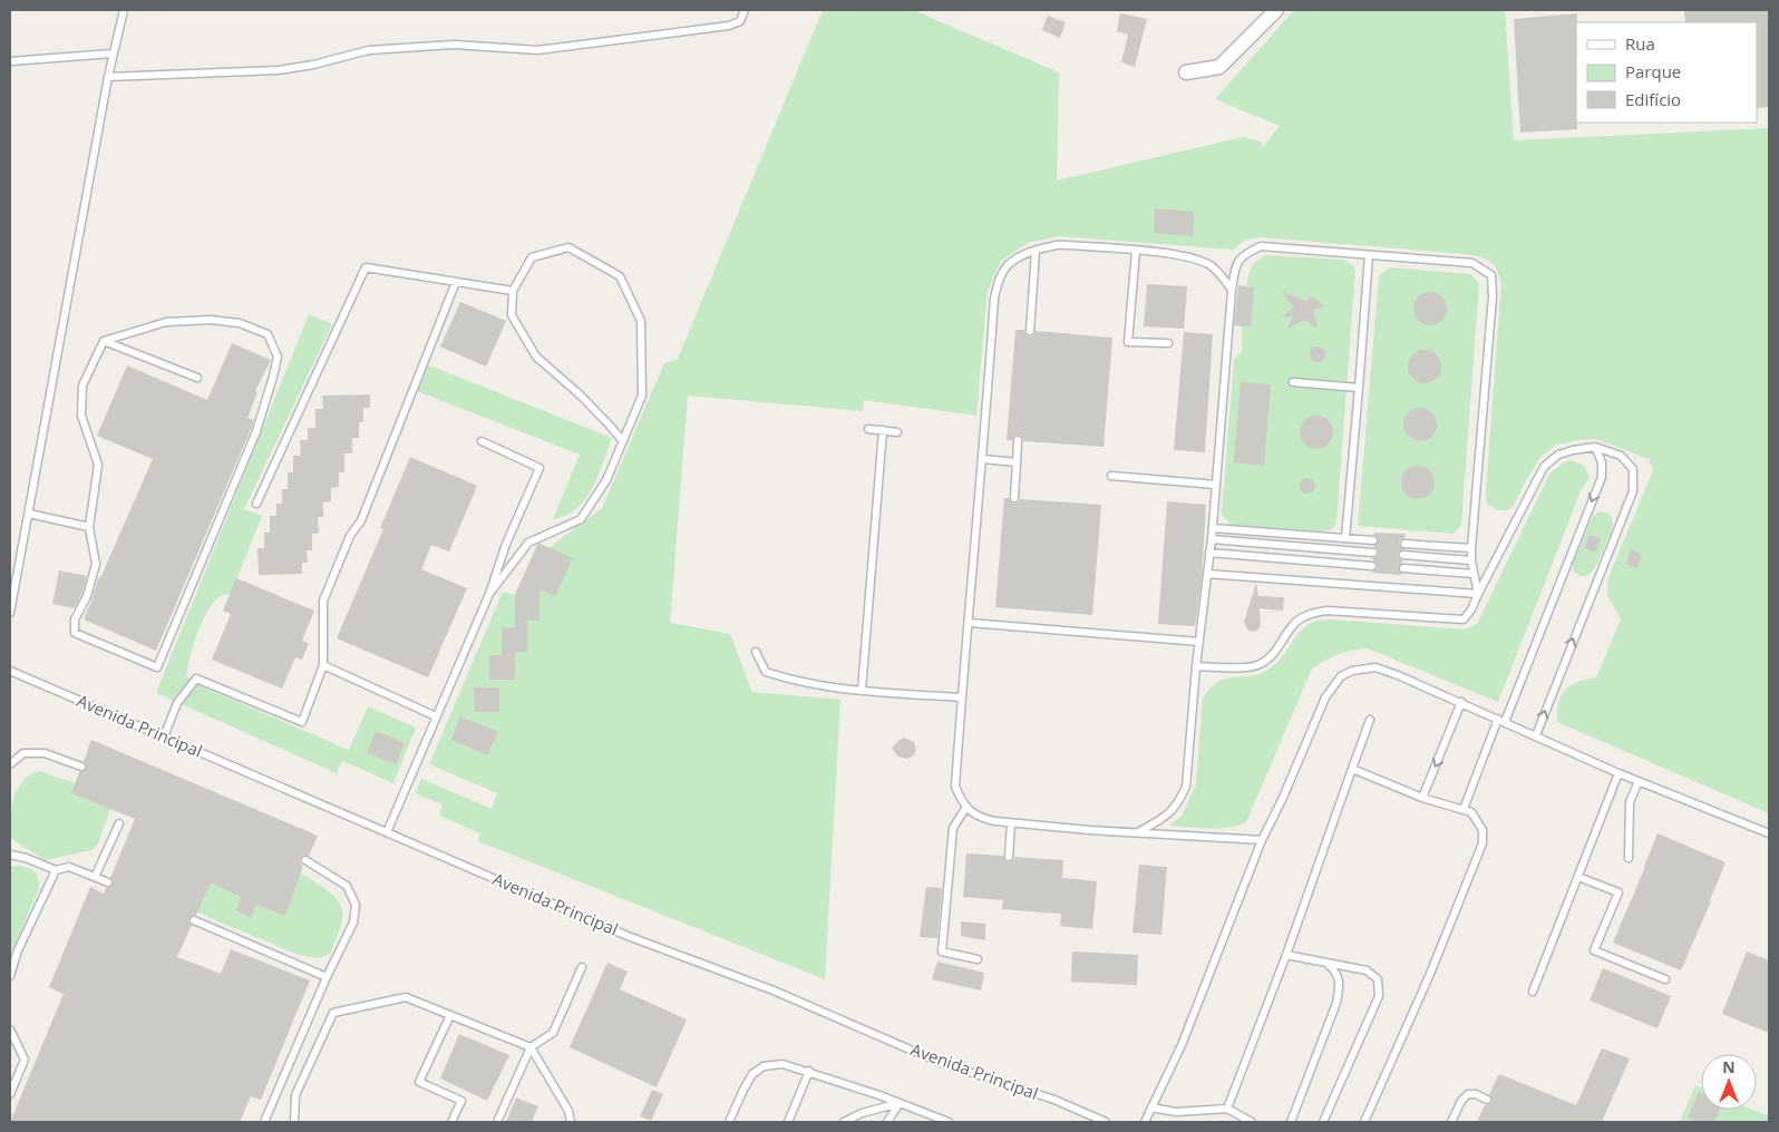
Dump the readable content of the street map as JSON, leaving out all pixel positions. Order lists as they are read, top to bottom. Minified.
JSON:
{"streets":{"lane":["Avenida Principal"]},"legend":["Rua","Parque","Edifício"],"north":"top"}
